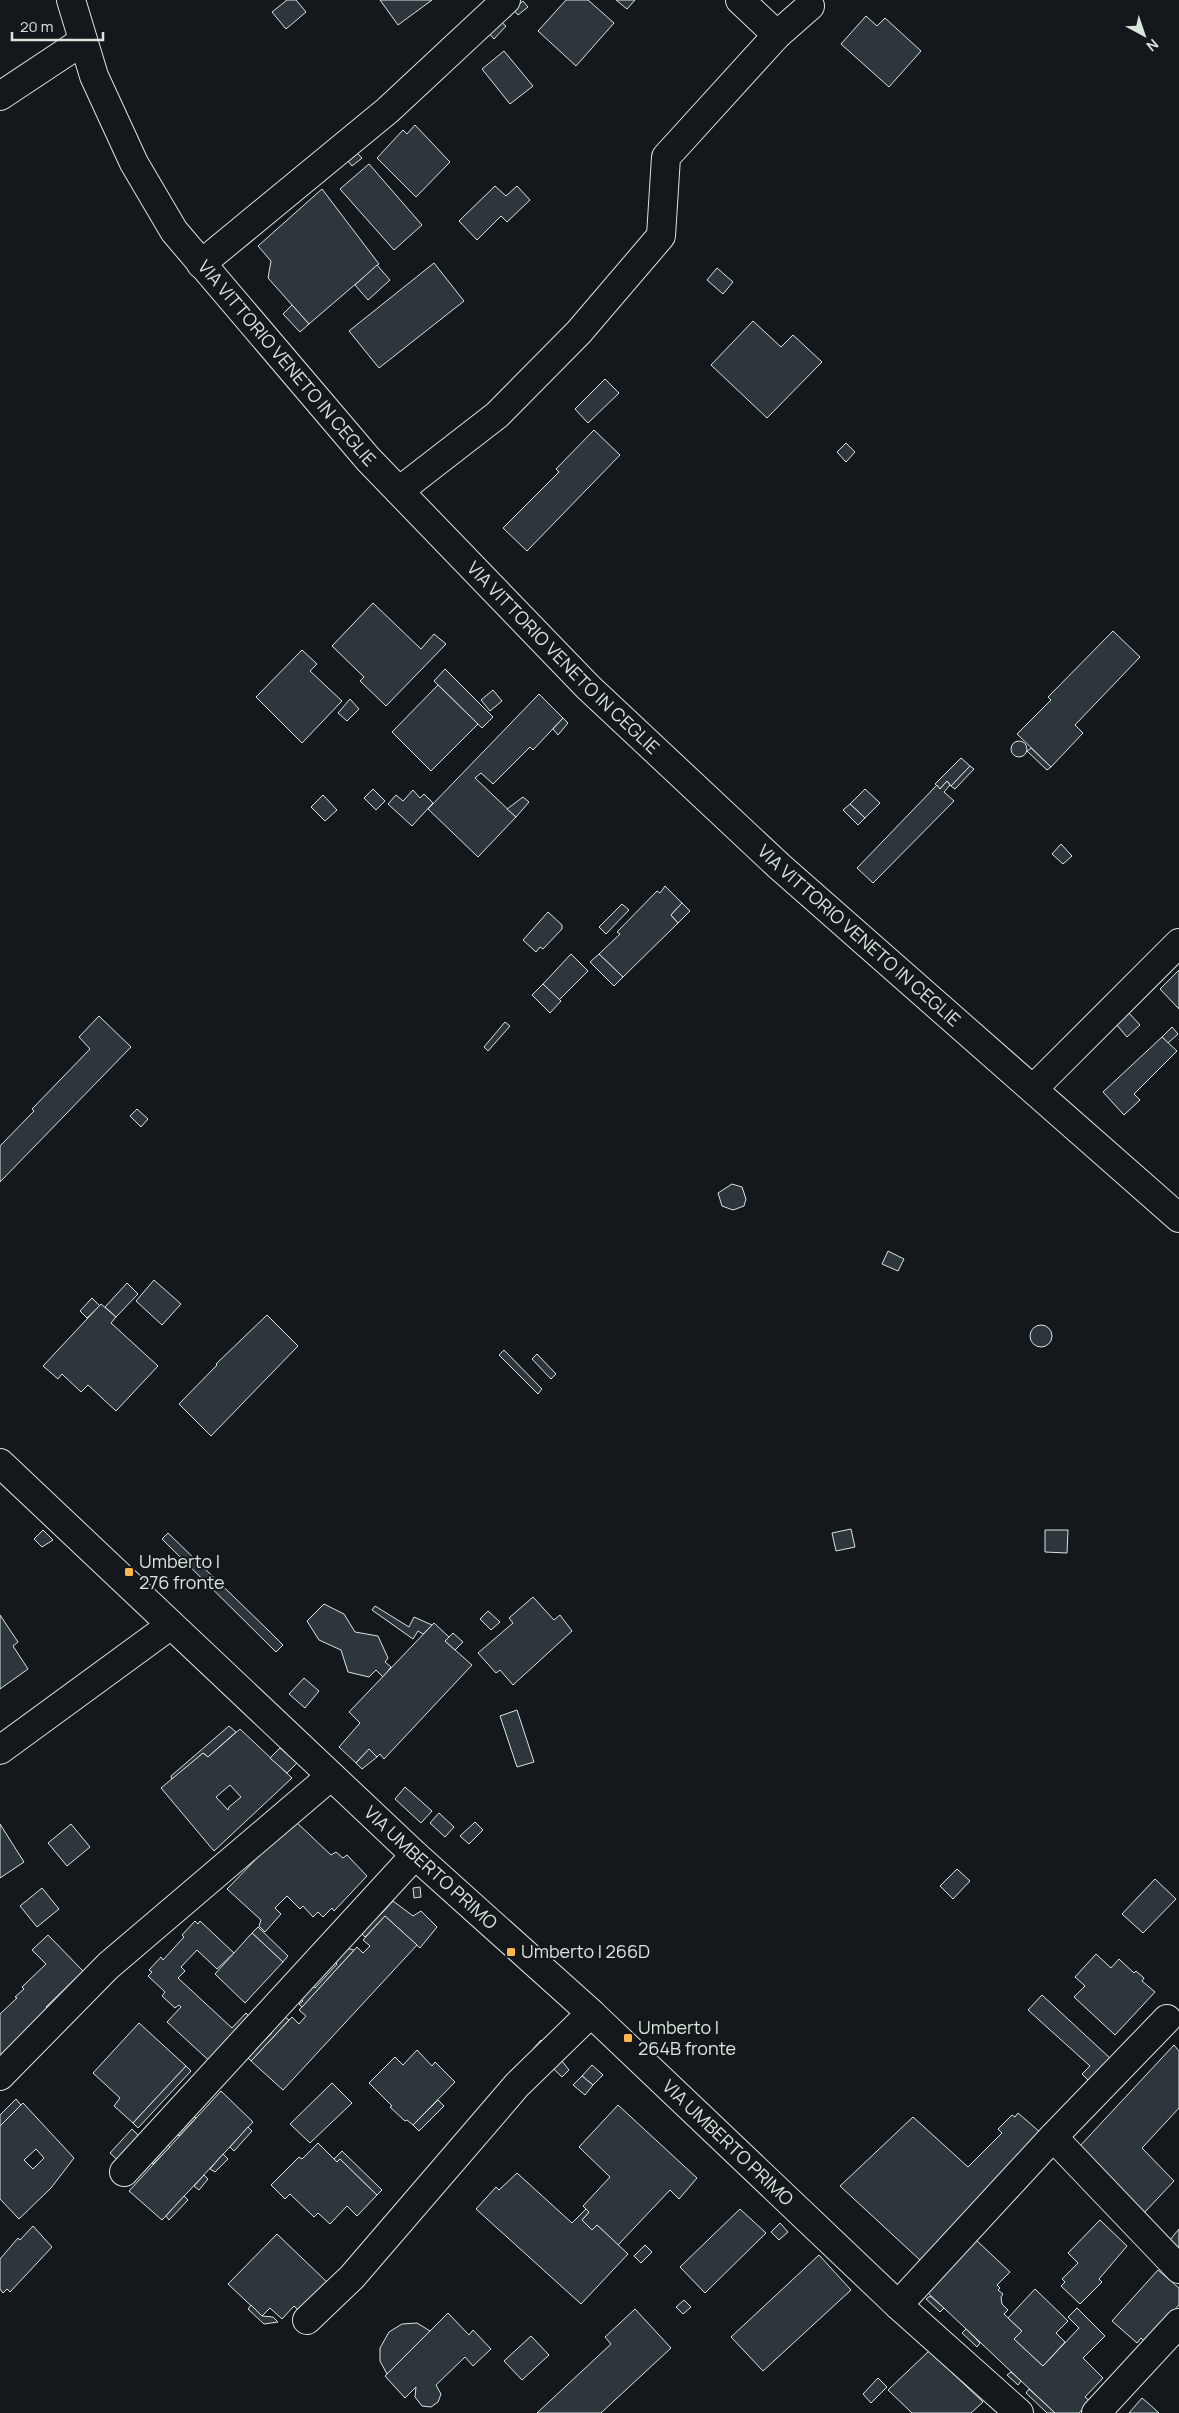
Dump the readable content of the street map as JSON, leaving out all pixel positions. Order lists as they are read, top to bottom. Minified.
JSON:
{"streets":{"street":["VIA VITTORIO VENETO IN CEGLIE","VIA UMBERTO PRIMO"]},"places":{"transit":["Umberto I 276 fronte","Umberto I 266D","Umberto I 264B fronte"]},"scale_bar":"20 m","north":"bottom right"}
